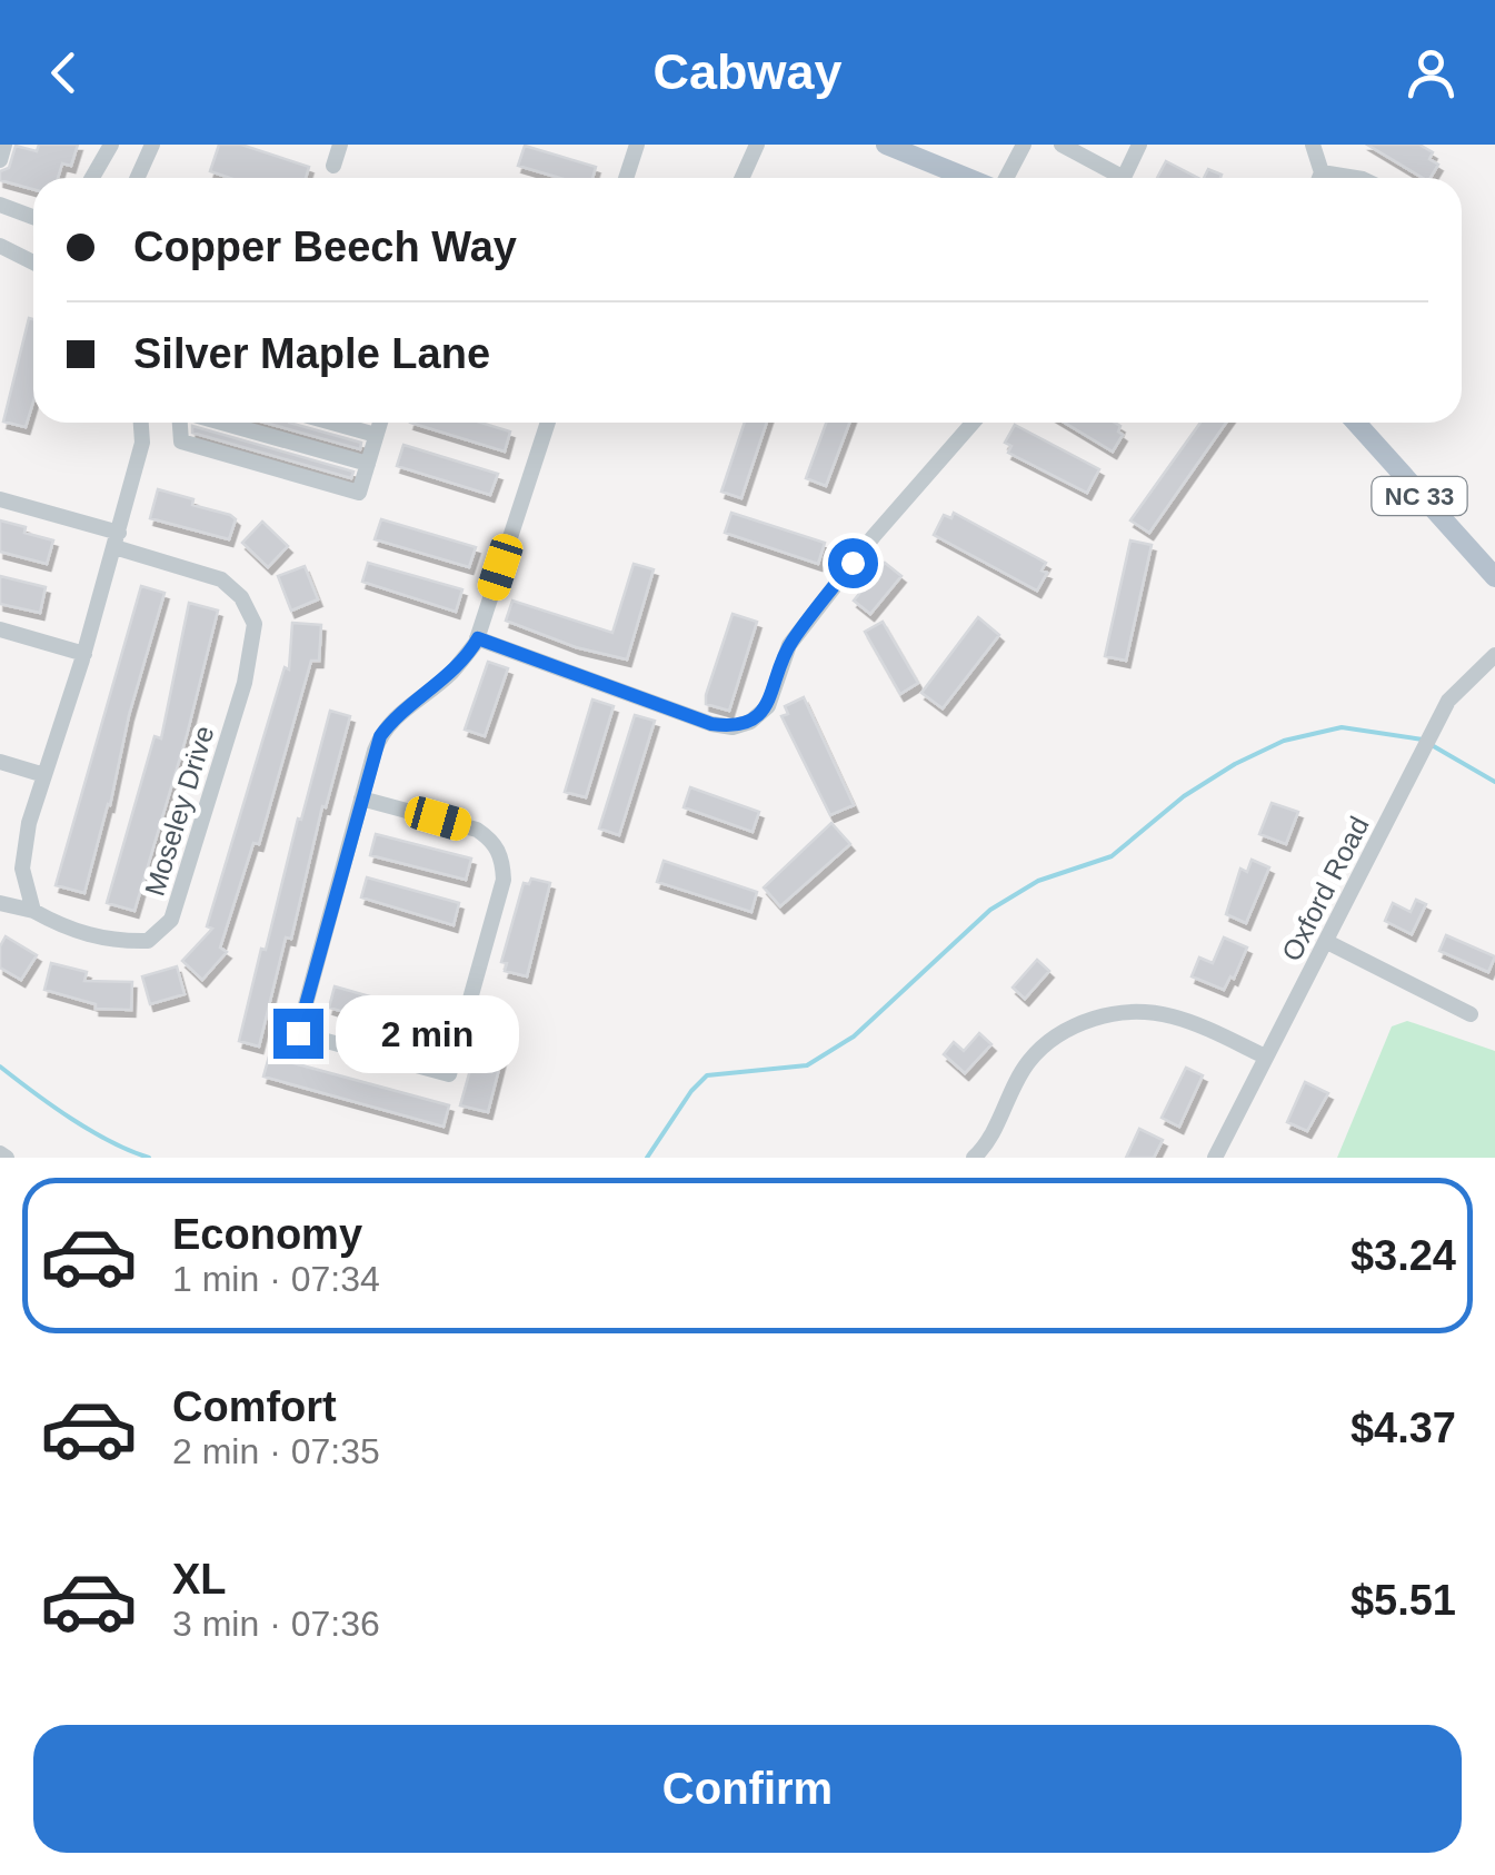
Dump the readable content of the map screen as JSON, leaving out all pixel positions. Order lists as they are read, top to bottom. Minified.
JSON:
{"streets":{"main road":["NC 33"],"street":["Moseley Drive","Oxford Road"]},"page":{"header":"Cabway","banner":["Copper Beech Way","Silver Maple Lane"],"bubble":"2 min","list":[{"name":"Economy","note":"1 min · 07:34","value":"$3.24"},{"name":"Comfort","note":"2 min · 07:35","value":"$4.37"},{"name":"XL","note":"3 min · 07:36","value":"$5.51"}],"buttons":"Confirm"}}
